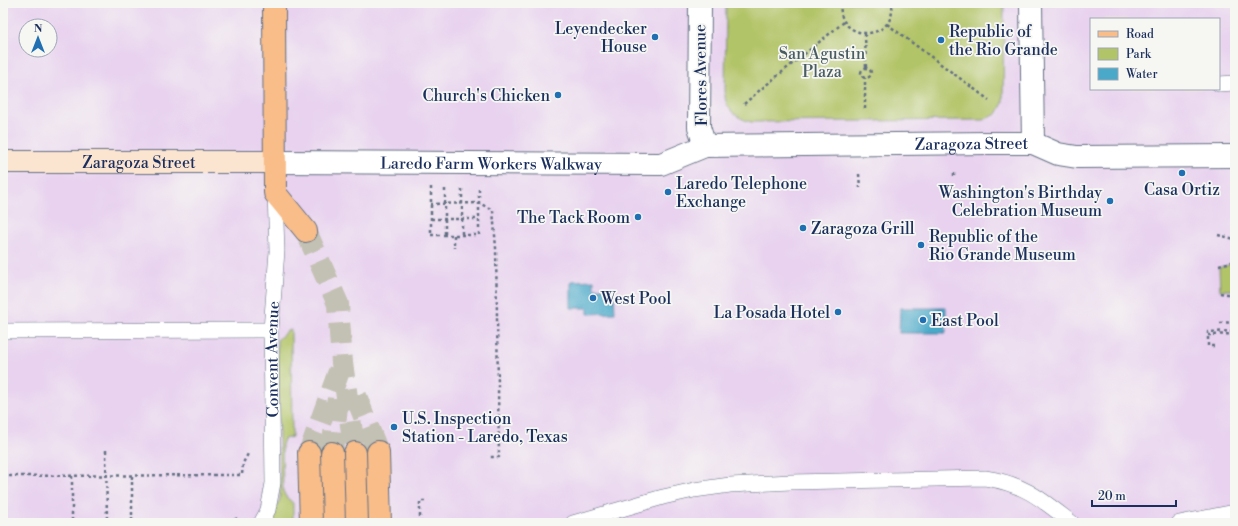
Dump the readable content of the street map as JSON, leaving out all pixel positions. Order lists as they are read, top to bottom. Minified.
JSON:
{"streets":{"street":["Flores Avenue","Zaragoza Street","Laredo Farm Workers Walkway"],"lane":["Convent Avenue"]},"crossings":[["Flores Avenue","Zaragoza Street"],["Flores Avenue","Laredo Farm Workers Walkway"],["Zaragoza Street","Laredo Farm Workers Walkway"]],"parks":["San Agustin Plaza"],"places":["Leyendecker House","Republic of the Rio Grande","Church's Chicken","Casa Ortiz","Laredo Telephone Exchange","Washington's Birthday Celebration Museum","The Tack Room","Zaragoza Grill","Republic of the Rio Grande Museum","West Pool","La Posada Hotel","East Pool","U.S. Inspection Station - Laredo, Texas"],"legend":["Road","Park","Water"],"scale_bar":"20 m","north":"top"}
